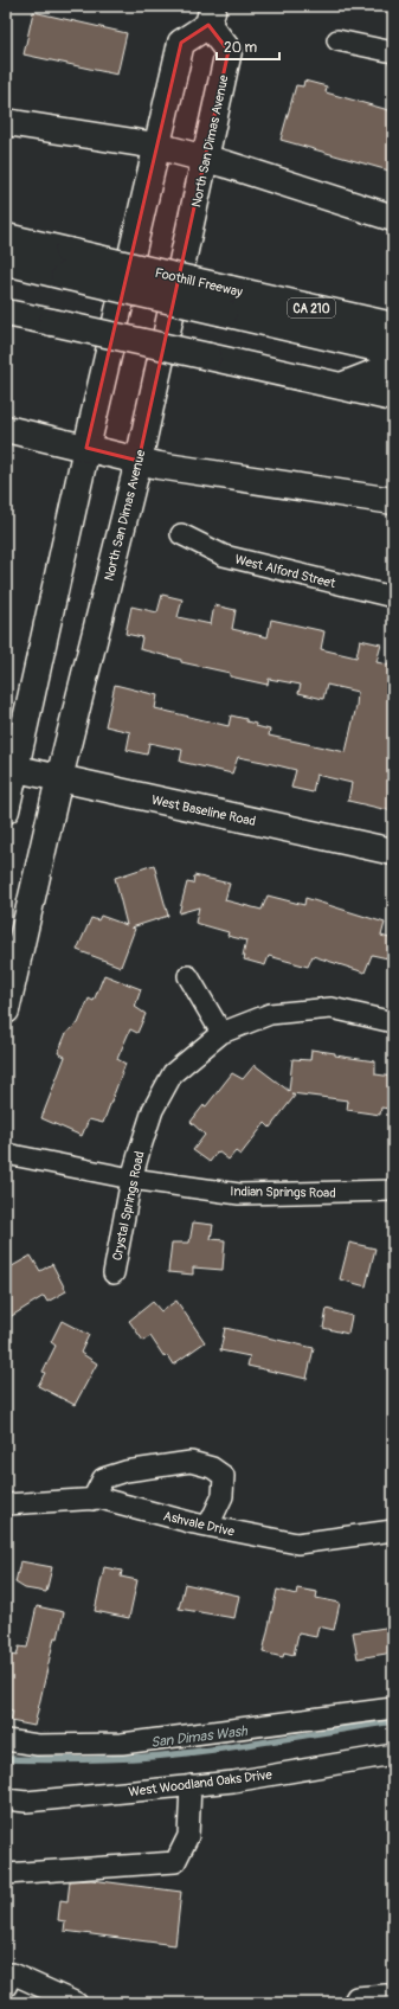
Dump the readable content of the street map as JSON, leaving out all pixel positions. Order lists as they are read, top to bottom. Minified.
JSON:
{"streets":{"main road":["North San Dimas Avenue","Foothill Freeway","CA 210","West Baseline Road"],"street":["West Alford Street","Indian Springs Road","Crystal Springs Road","Ashvale Drive","West Woodland Oaks Drive"]},"crossings":[["North San Dimas Avenue","West Baseline Road"],["Indian Springs Road","Crystal Springs Road"]],"water":["San Dimas Wash"],"scale_bar":"20 m"}
